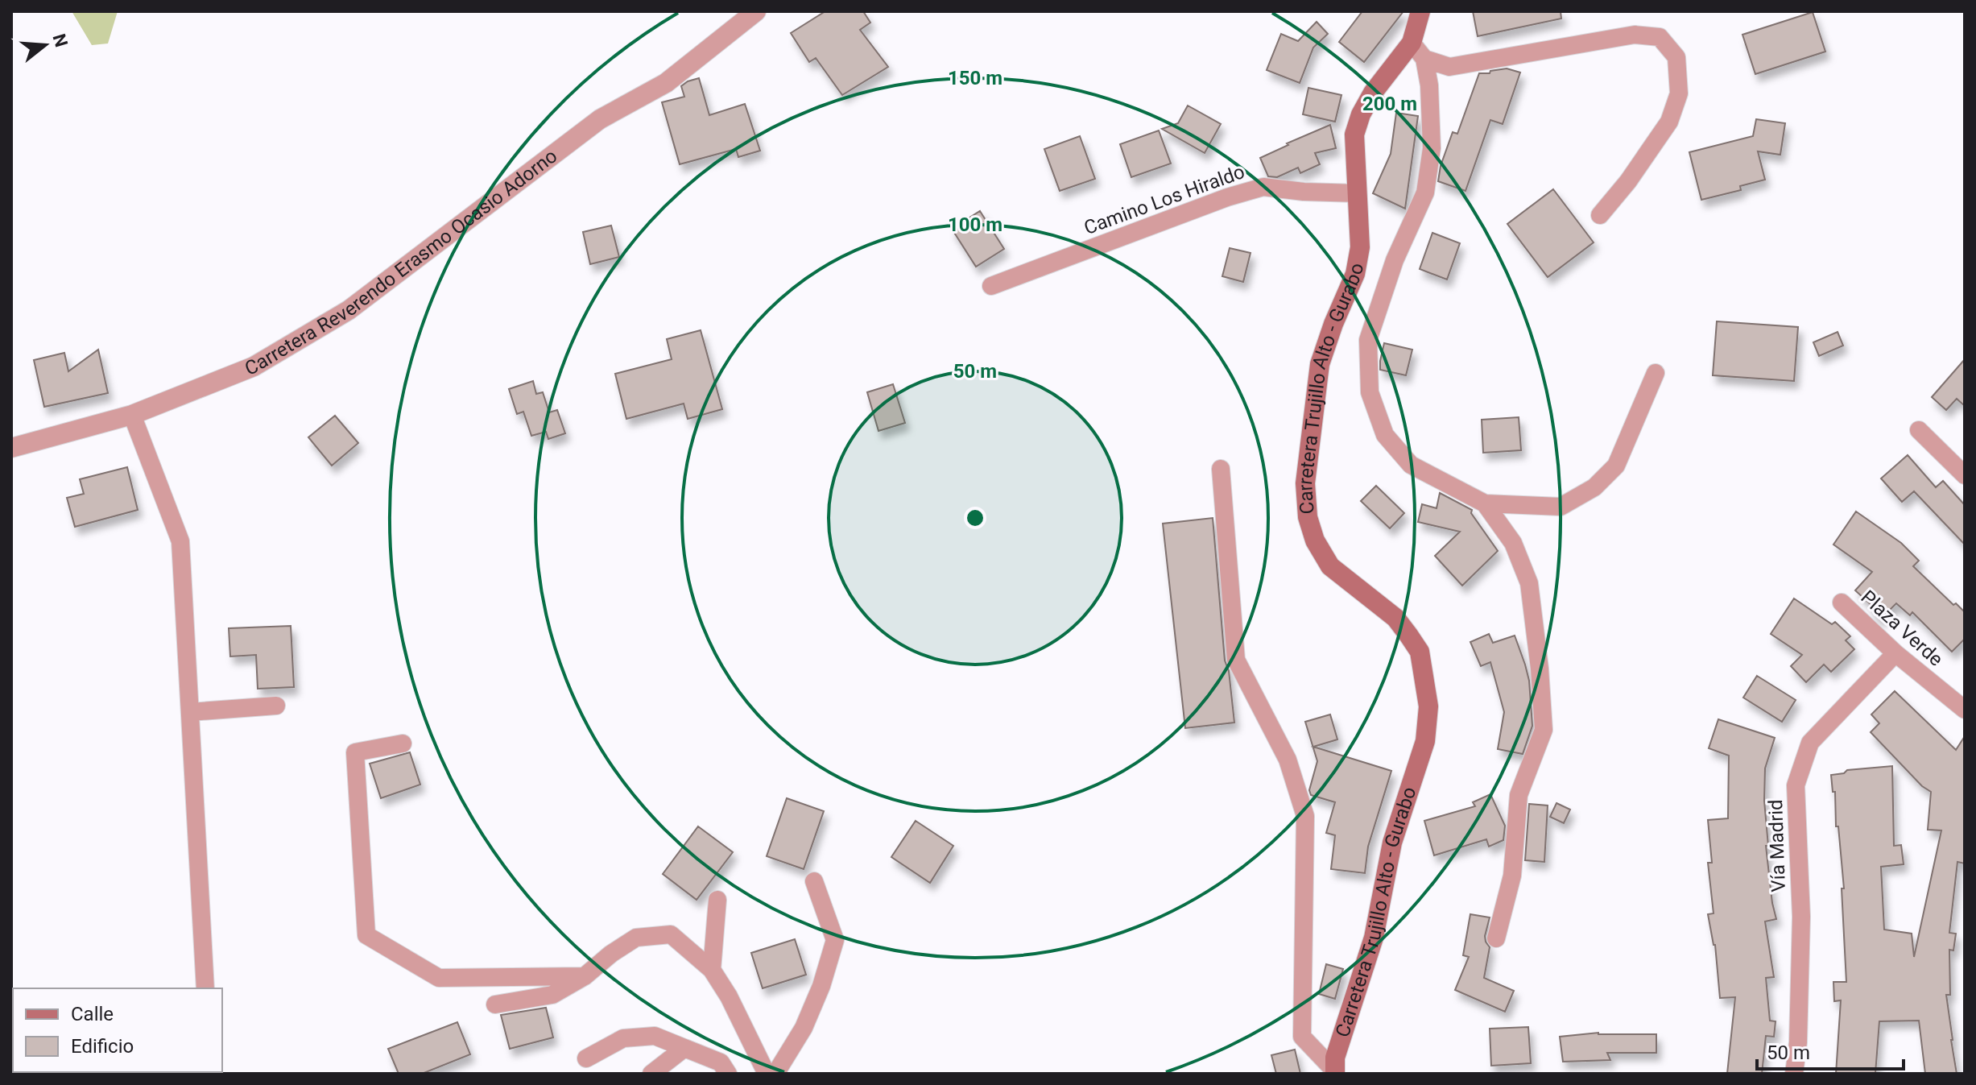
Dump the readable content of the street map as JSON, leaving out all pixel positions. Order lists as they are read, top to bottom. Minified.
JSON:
{"streets":{"main road":["Carretera Trujillo Alto - Gurabo"],"street":["Camino Los Hiraldo","Carretera Reverendo Erasmo Ocasio Adorno","Plaza Verde","Vía Madrid"]},"crossings":[["Camino Los Hiraldo","Carretera Trujillo Alto - Gurabo"],["Plaza Verde","Vía Madrid"]],"legend":["Calle","Edificio"],"scale_bar":"50 m","north":"right","rings":["150 m","200 m","100 m","50 m"]}
